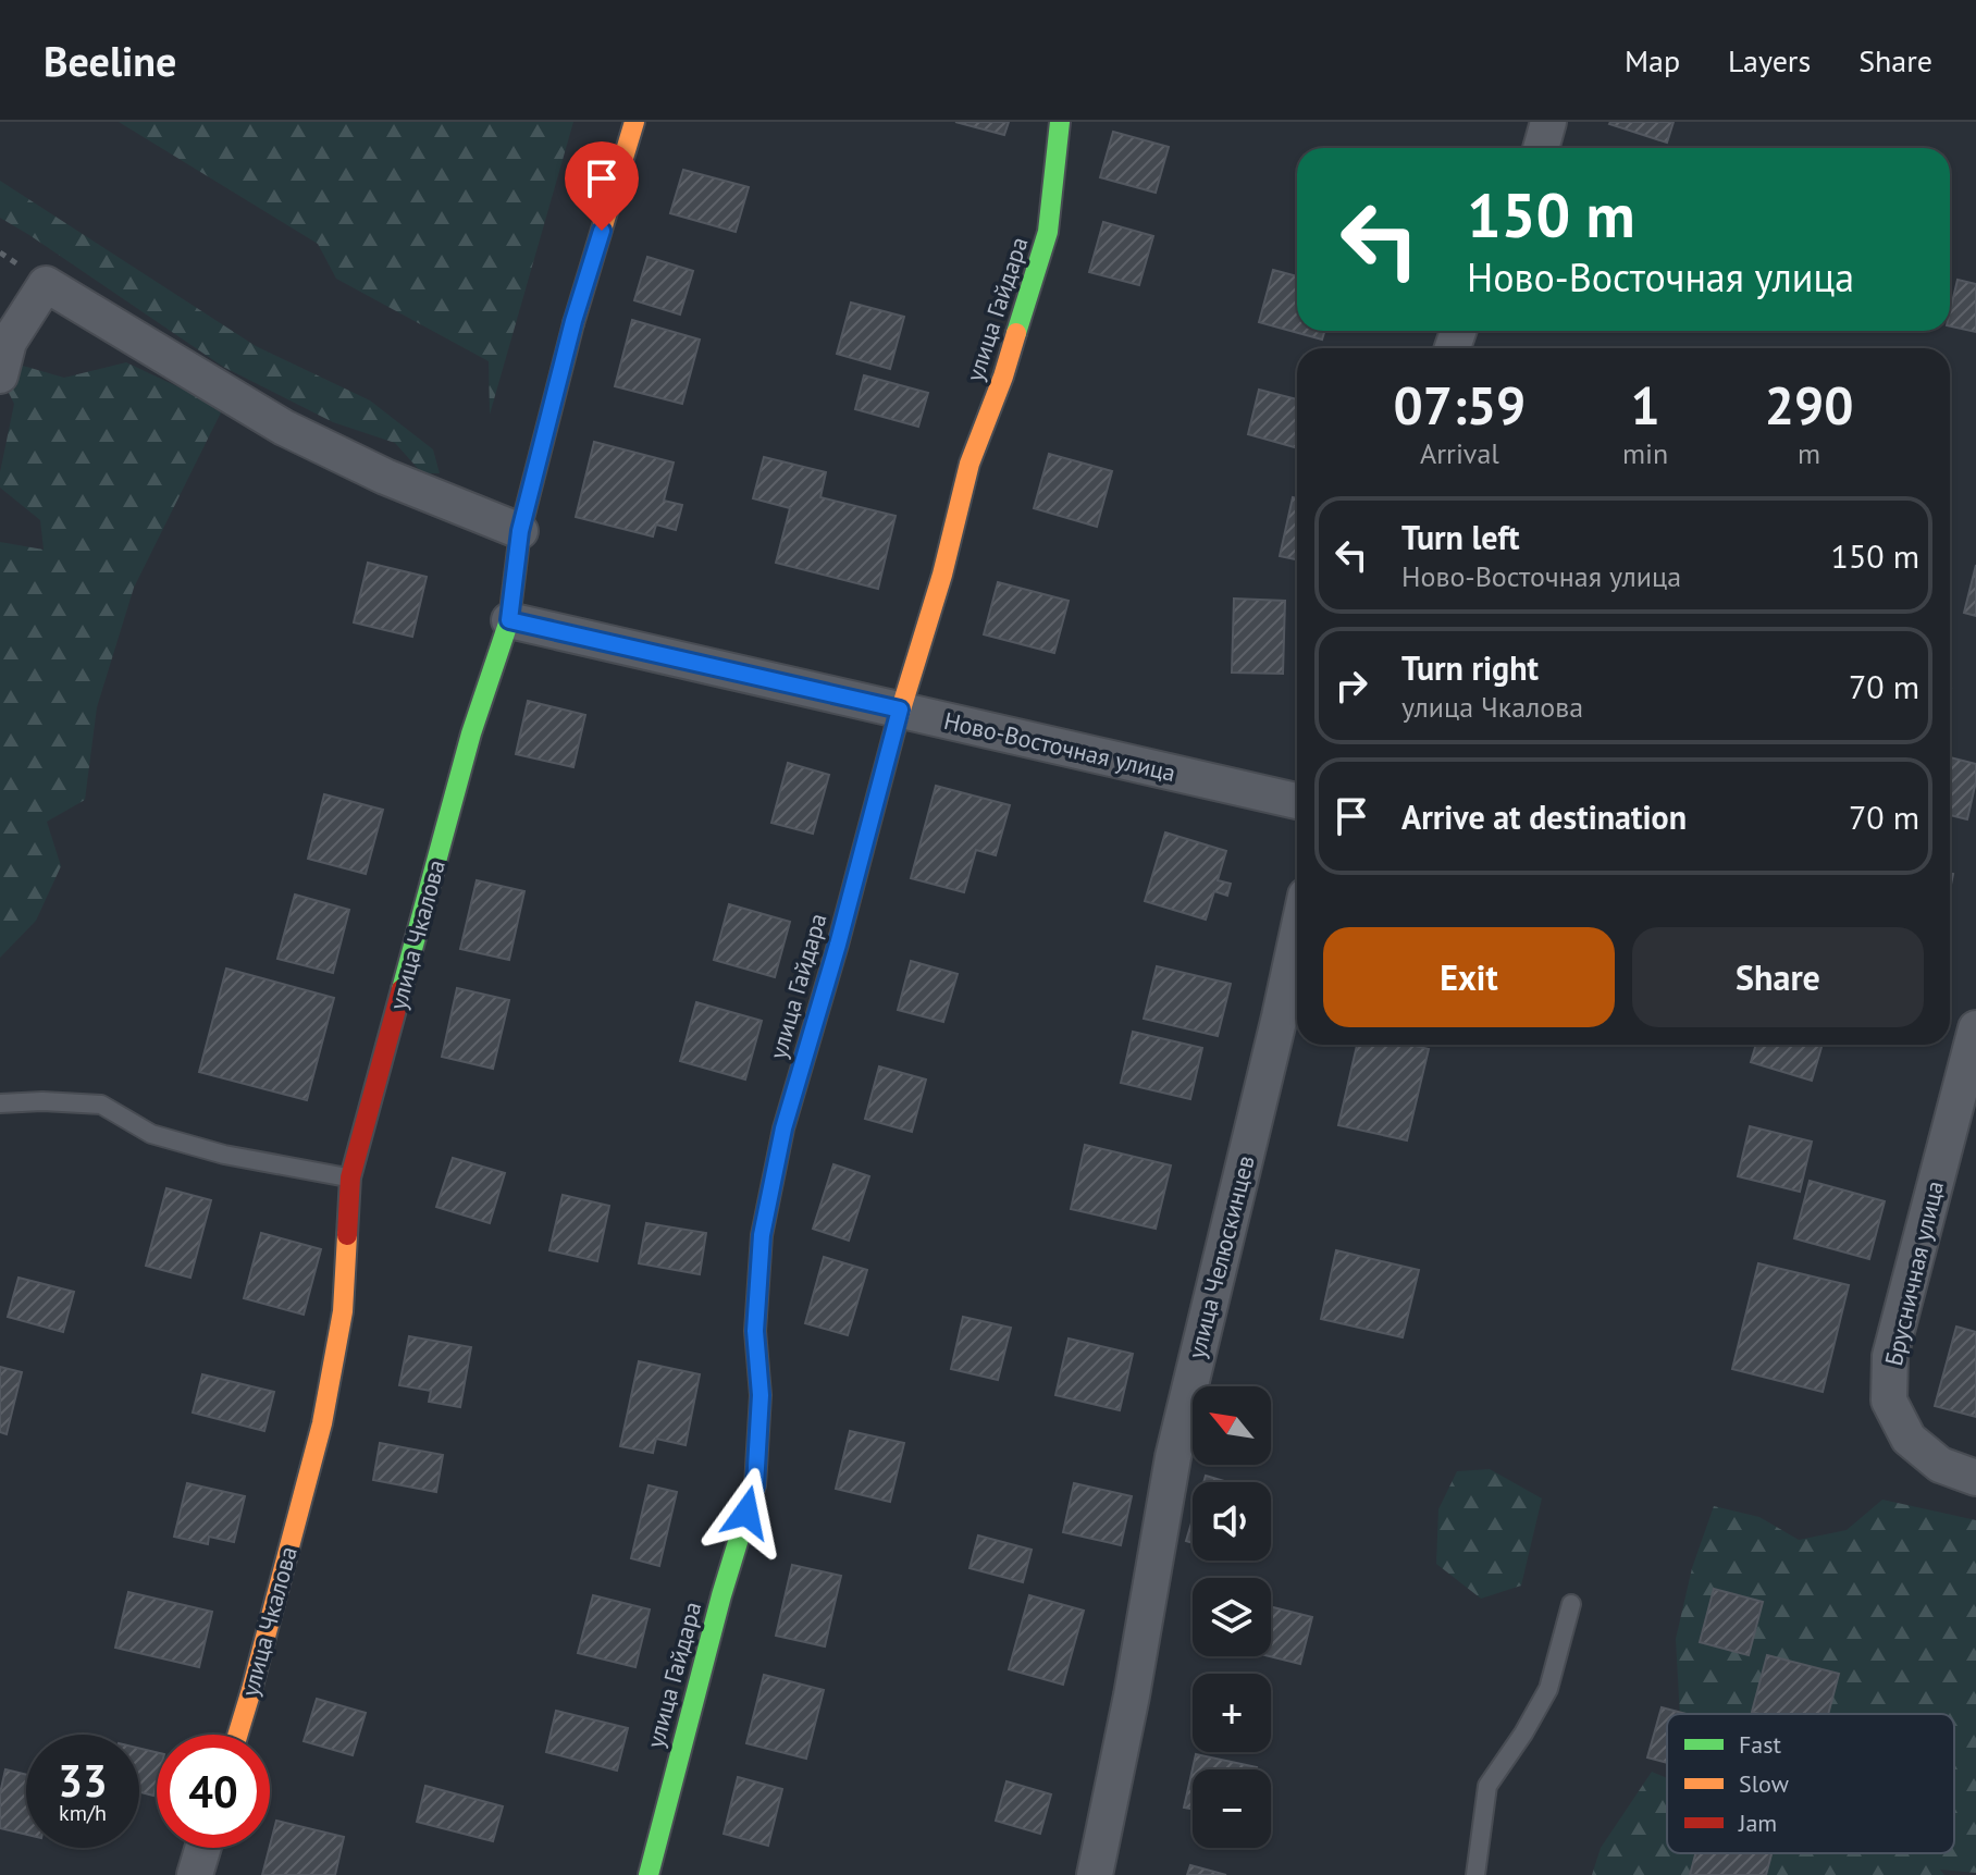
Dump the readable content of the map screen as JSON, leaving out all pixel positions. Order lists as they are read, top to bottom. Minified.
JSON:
{"streets":{"street":["улица Гайдара","Ново-Восточная улица","улица Чкалова","улица Челюскинцев","Брусничная улица"]},"crossings":[["улица Гайдара","Ново-Восточная улица"],["Ново-Восточная улица","улица Чкалова"]],"legend":["Fast","Slow","Jam"],"north":"top left","page":{"header":"Beeline","nav":["Map","Layers","Share"],"turn":["150 m","Ново-Восточная улица"],"eta":["07:59","Arrival","1","min","290","m"],"list":[{"name":"Turn left","note":"Ново-Восточная улица","value":"150 m"},{"name":"Turn right","note":"улица Чкалова","value":"70 m"},{"name":"Arrive at destination","value":"70 m"}],"buttons":["Exit","Share"],"map_buttons":["+","−"],"speed":"33 km/h","limit":"40"}}
